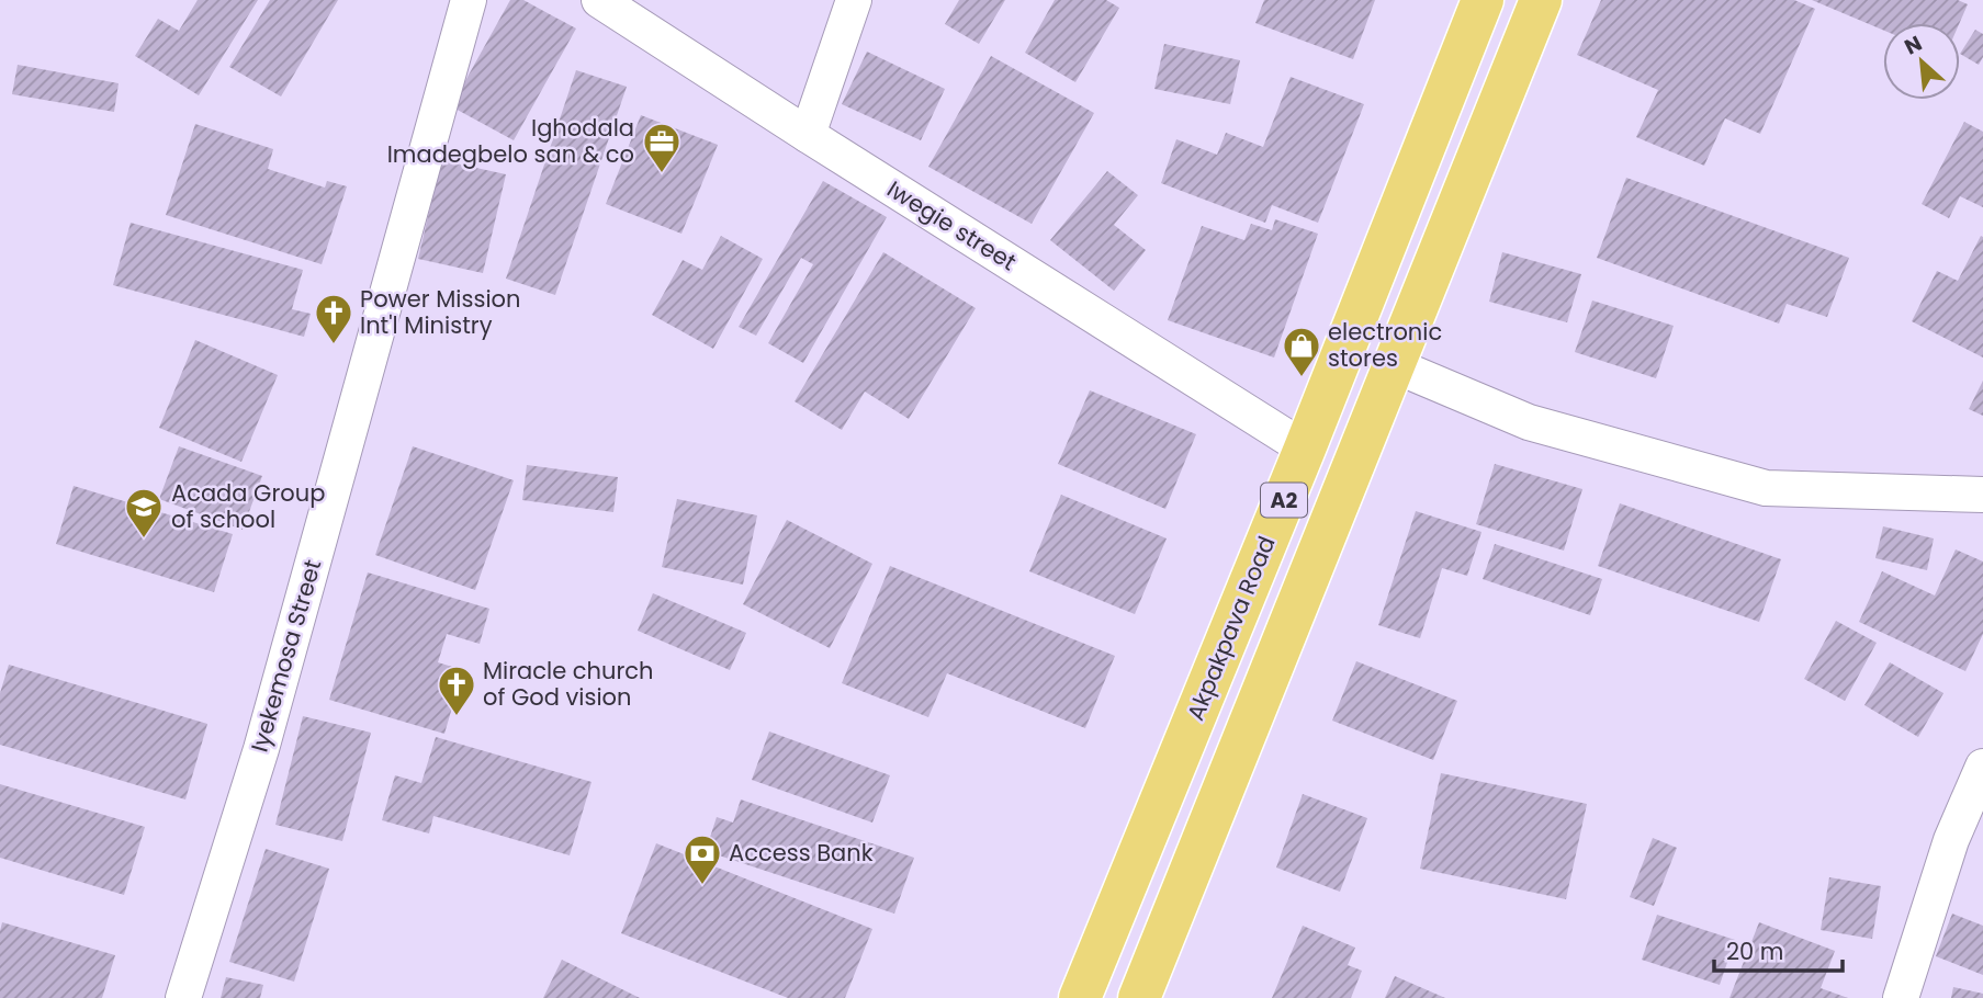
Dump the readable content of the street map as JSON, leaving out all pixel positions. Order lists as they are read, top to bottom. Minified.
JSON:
{"streets":{"highway":["A2","Akpakpava Road"],"street":["Iwegie street","Iyekemosa Street"]},"crossings":[["Iwegie street","Akpakpava Road"]],"places":{"office":["Ighodala Imadegbelo san & co"],"church":["Power Mission Int'l Ministry","Miracle church of God vision"],"shop":["electronic stores"],"school or university":["Acada Group of school"],"bank":["Access Bank"]},"scale_bar":"20 m","north":"top left"}
